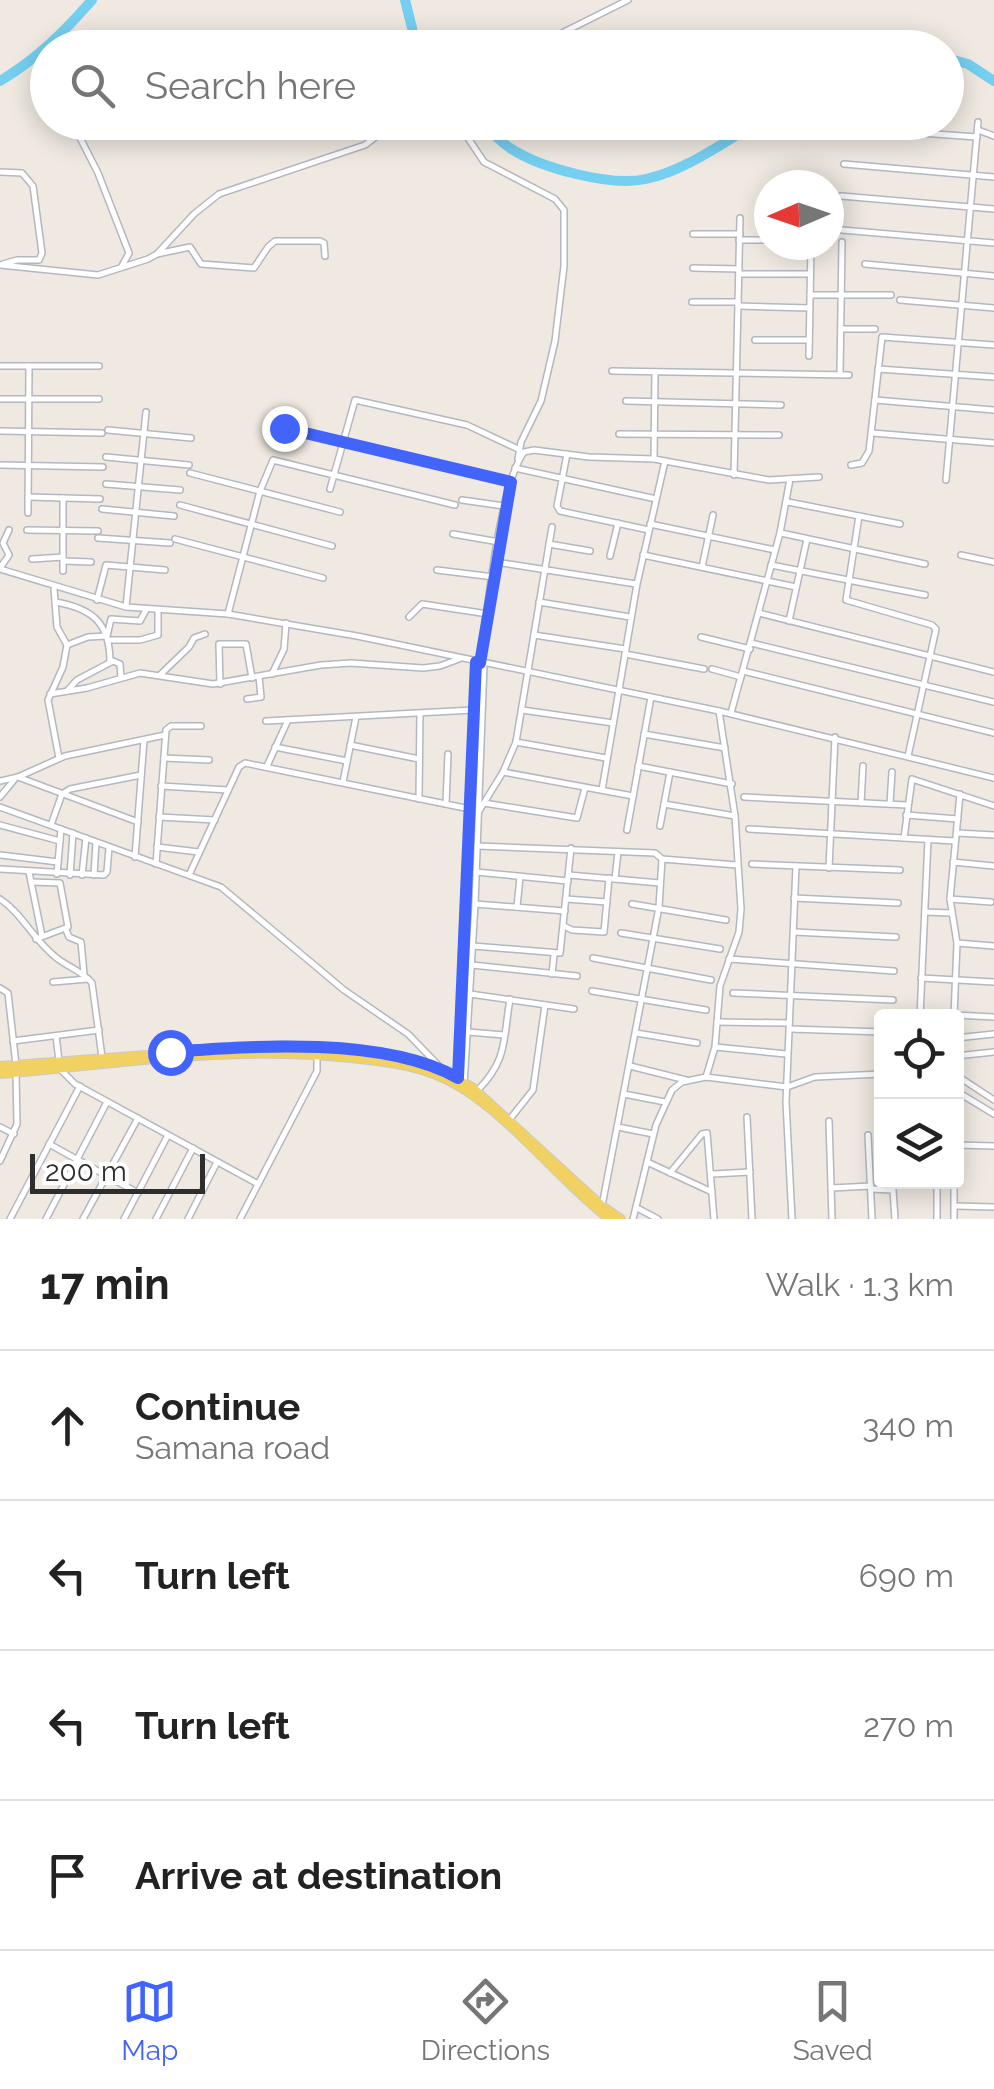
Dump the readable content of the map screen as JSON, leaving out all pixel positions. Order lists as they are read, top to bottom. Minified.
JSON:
{"scale_bar":"200 m","north":"left","page":{"search":"Search here","scale":"200 m","heading":["17 min","Walk · 1.3 km"],"list":[["Continue","Samana road","340 m"],["Turn left","690 m"],["Turn left","270 m"],"Arrive at destination"],"nav":["Map","Directions","Saved"]}}
